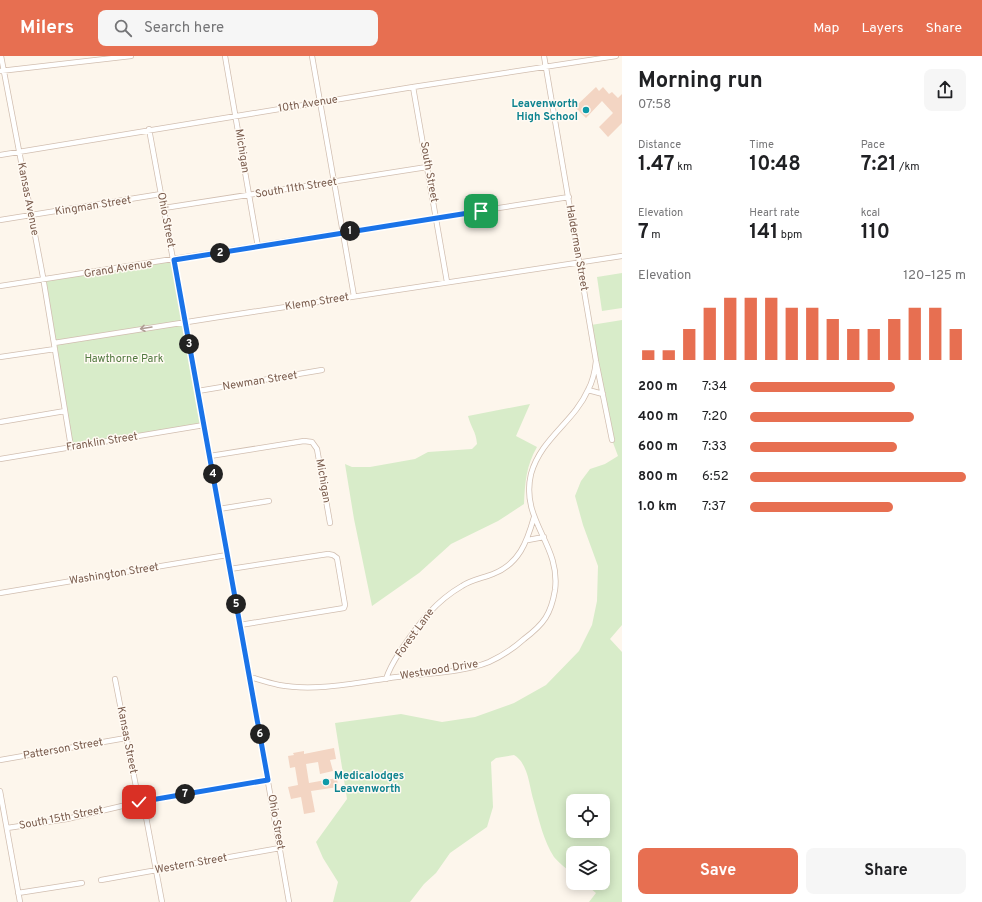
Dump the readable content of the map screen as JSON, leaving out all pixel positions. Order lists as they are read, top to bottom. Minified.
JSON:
{"streets":{"street":["10th Avenue","Michigan","South Street","South 11th Street","Kansas Avenue","Kingman Street","Ohio Street","Halderman Street","Grand Avenue","Klemp Street","Newman Street","Franklin Street","Washington Street","Forest Lane","Westwood Drive","Kansas Street","Patterson Street","South 15th Street","Western Street"]},"crossings":[["10th Avenue","Michigan"],["10th Avenue","South Street"],["10th Avenue","Kansas Avenue"],["10th Avenue","Ohio Street"],["10th Avenue","Halderman Street"],["Michigan","South 11th Street"],["Michigan","Ohio Street"],["Michigan","Grand Avenue"],["South Street","South 11th Street"],["South Street","Grand Avenue"],["South Street","Klemp Street"],["South 11th Street","Ohio Street"],["Kansas Avenue","Kingman Street"],["Kansas Avenue","Grand Avenue"],["Kansas Avenue","Klemp Street"],["Kansas Avenue","Franklin Street"],["Kingman Street","Ohio Street"],["Ohio Street","Grand Avenue"],["Ohio Street","Klemp Street"],["Ohio Street","Newman Street"],["Ohio Street","Franklin Street"],["Ohio Street","Washington Street"],["Ohio Street","Westwood Drive"],["Ohio Street","South 15th Street"],["Ohio Street","Western Street"],["Halderman Street","Grand Avenue"],["Halderman Street","Klemp Street"],["Halderman Street","Westwood Drive"],["Forest Lane","Westwood Drive"],["Kansas Street","Patterson Street"],["Kansas Street","South 15th Street"],["Kansas Street","Western Street"]],"parks":["Hawthorne Park"],"places":["Leavenworth High School","Medicalodges Leavenworth"],"page":{"header":"Milers","search":"Search here","nav":["Map","Layers","Share"],"heading":["Morning run","07:58"],"stats":[["Distance","1.47 km"],["Time","10:48"],["Pace","7:21 /km"],["Elevation","7 m"],["Heart rate","141 bpm"],["kcal","110"]],"pins":["1","2","3","4","5","6","7"],"chart":["Elevation","120–125 m"],"list":[{"name":"200 m","note":"7:34"},{"name":"400 m","note":"7:20"},{"name":"600 m","note":"7:33"},{"name":"800 m","note":"6:52"},{"name":"1.0 km","note":"7:37"}],"buttons":["Save","Share"]}}
